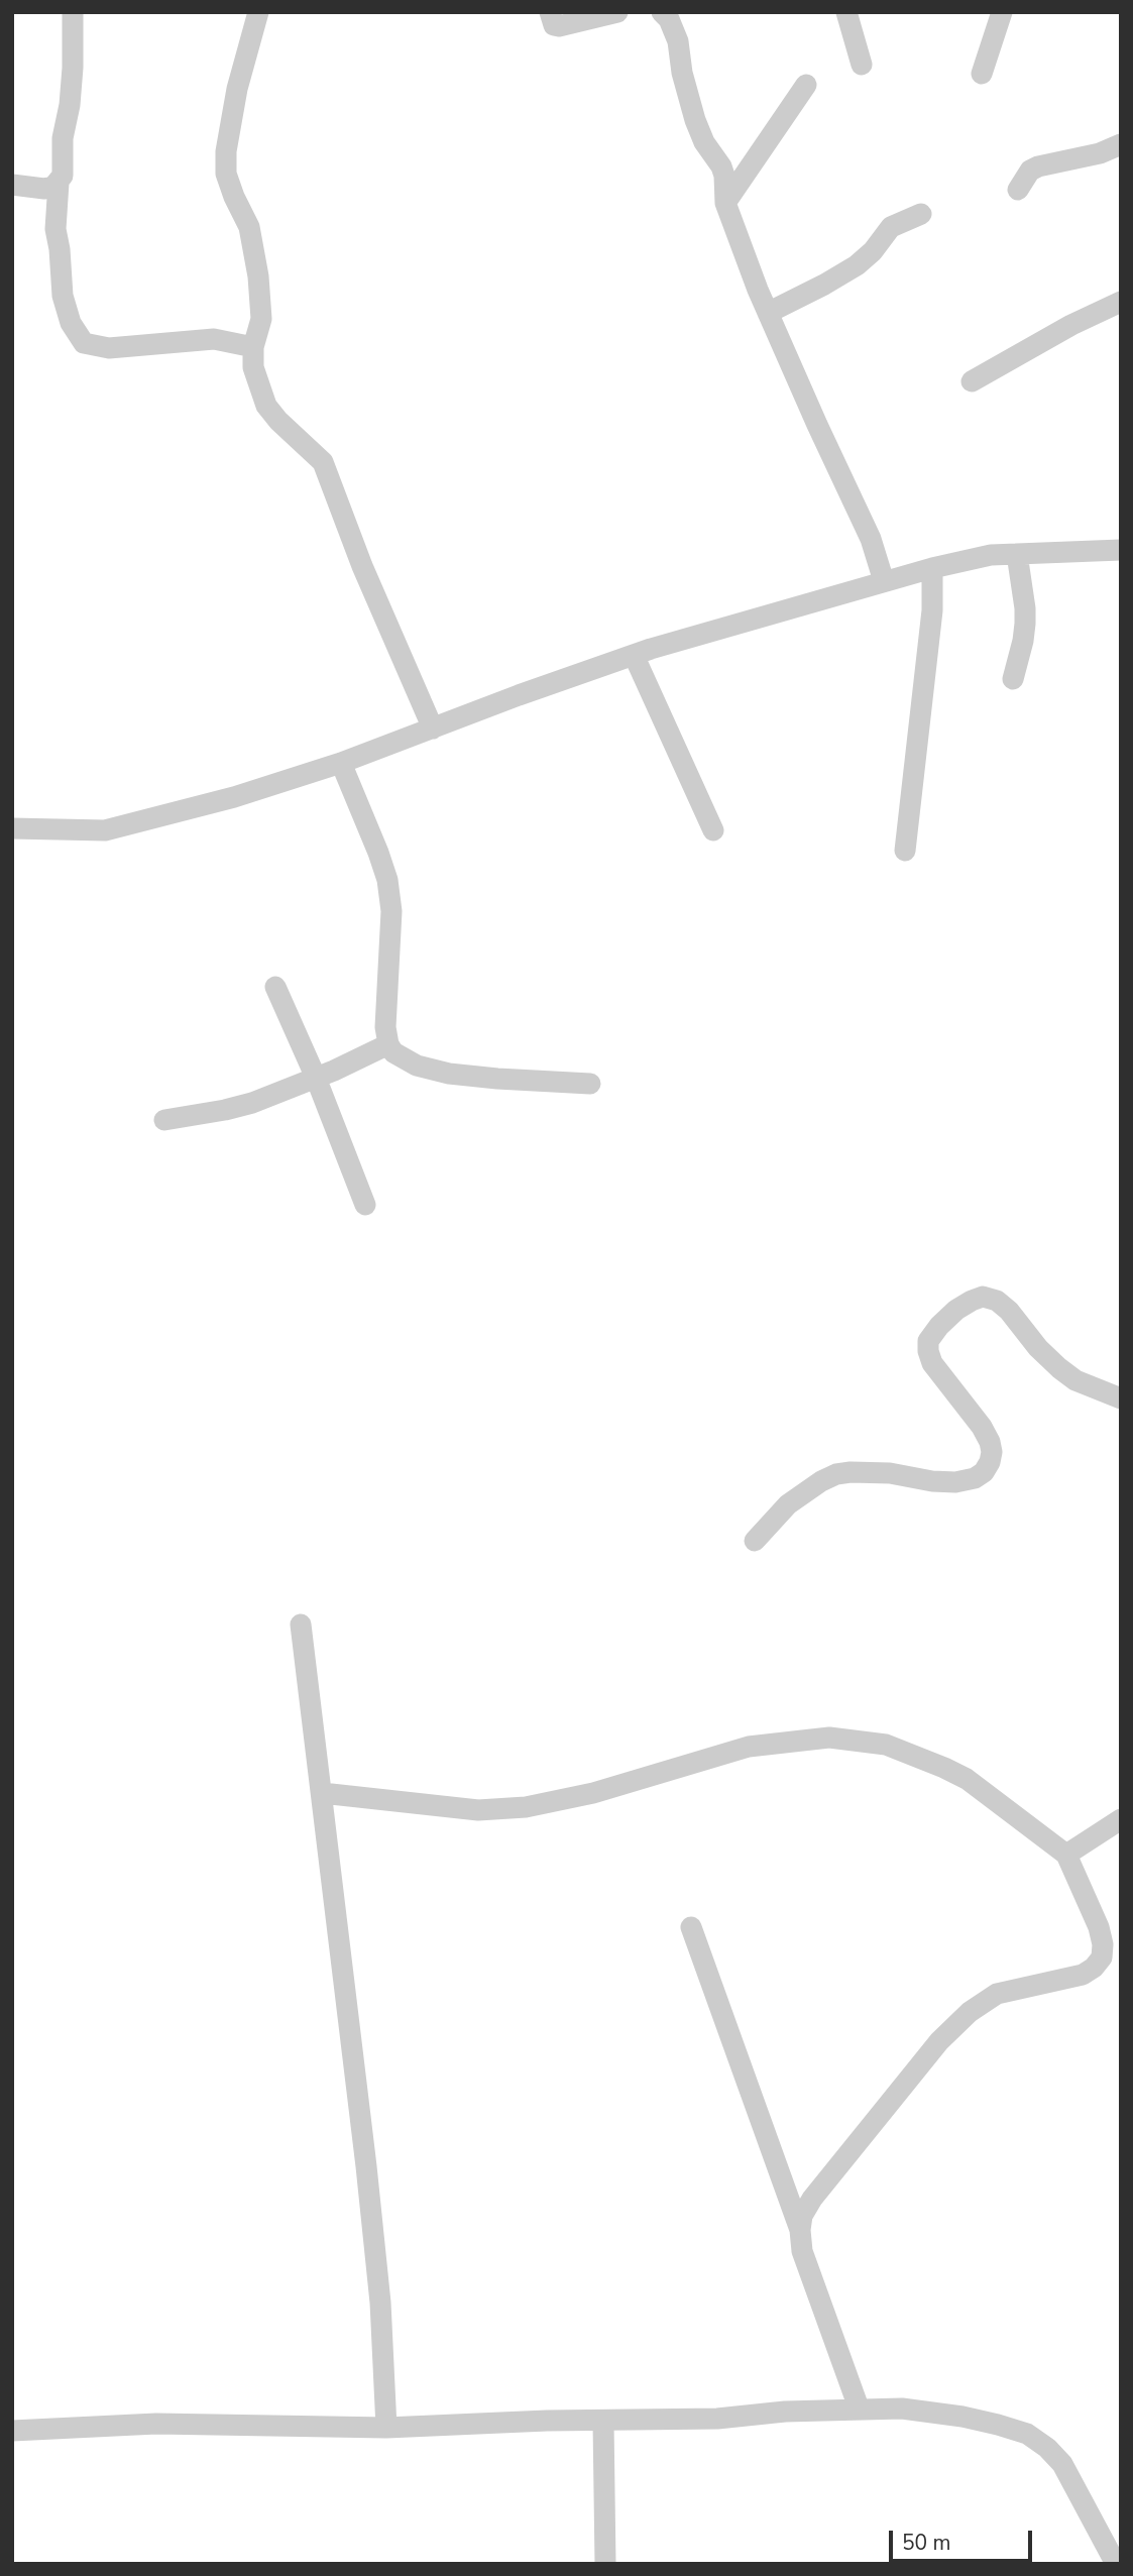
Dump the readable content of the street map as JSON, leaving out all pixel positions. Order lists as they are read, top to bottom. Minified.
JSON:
{"scale_bar":"50 m"}
